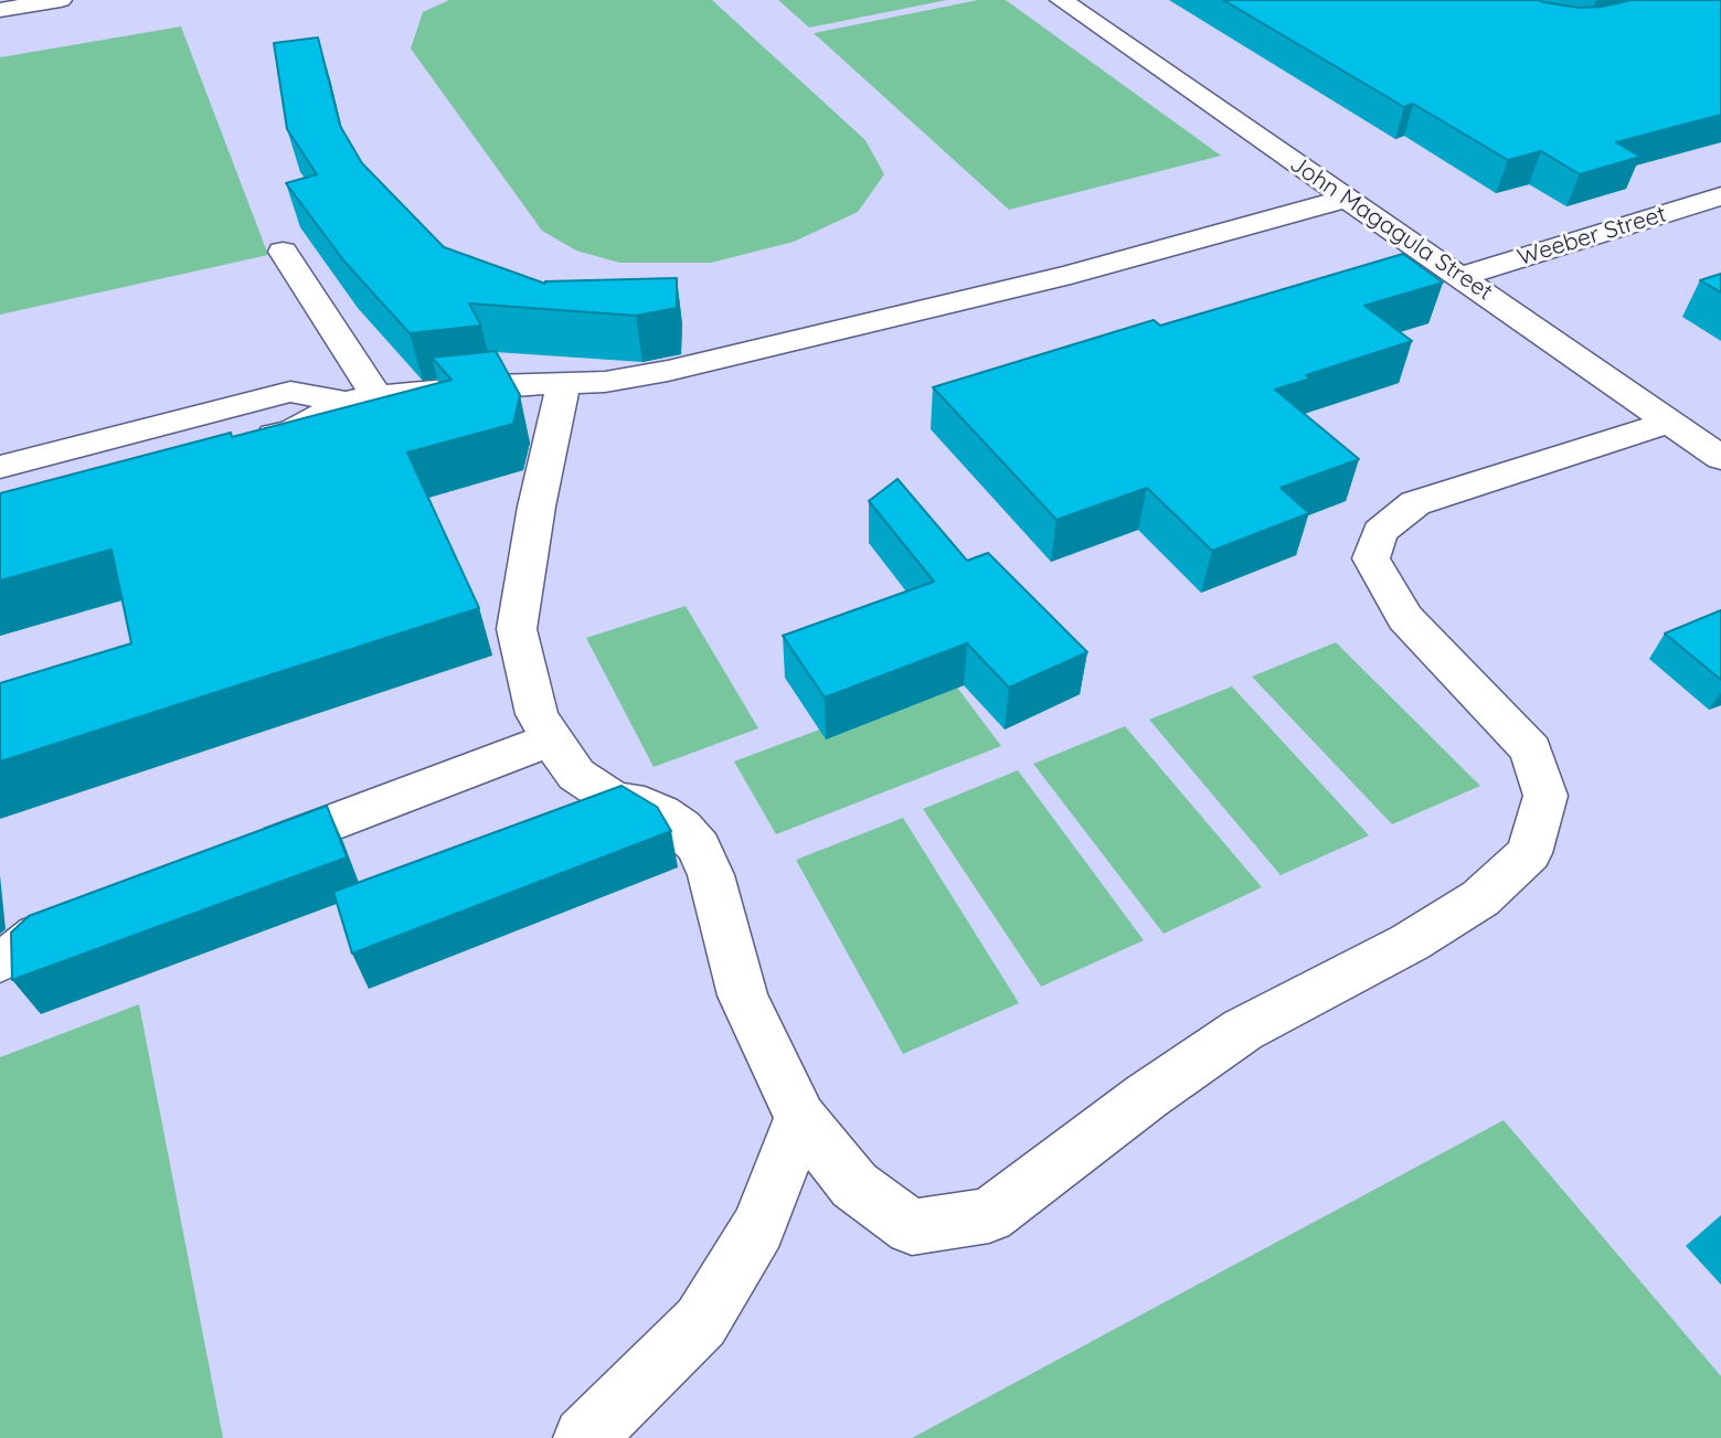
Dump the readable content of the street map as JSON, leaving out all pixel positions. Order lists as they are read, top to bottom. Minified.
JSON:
{"streets":{"main road":["John Magagula Street","Weeber Street"]},"crossings":[["John Magagula Street","Weeber Street"]]}
